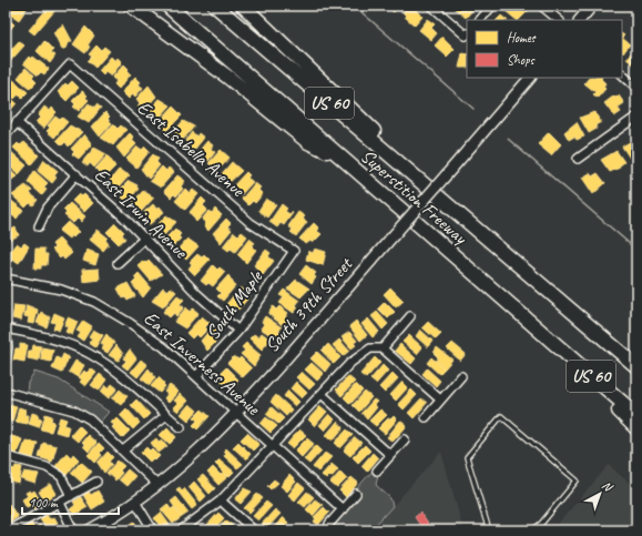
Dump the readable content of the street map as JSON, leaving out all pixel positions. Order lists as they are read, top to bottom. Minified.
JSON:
{"streets":{"highway":["US 60","Superstition Freeway"],"street":["East Isabella Avenue","East Irwin Avenue","South Maple","South 39th Street","East Inverness Avenue"]},"crossings":[["US 60","Superstition Freeway"],["East Isabella Avenue","East Irwin Avenue"],["East Isabella Avenue","South Maple"],["East Irwin Avenue","South Maple"],["South Maple","East Inverness Avenue"],["South 39th Street","East Inverness Avenue"]],"legend":["Homes","Shops"],"scale_bar":"100 m","north":"top right"}
